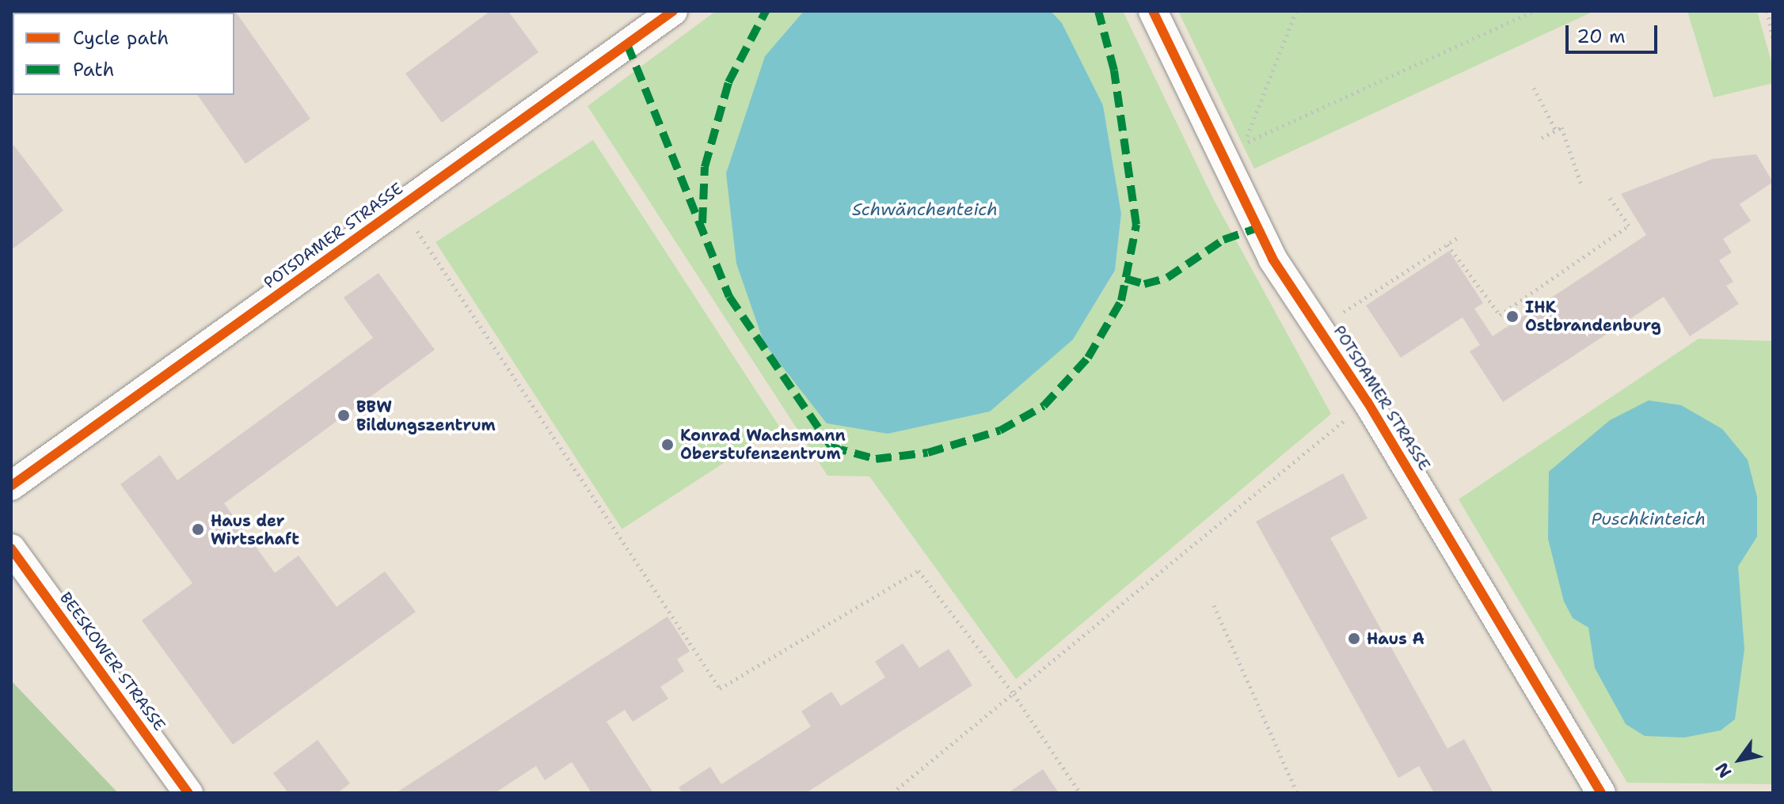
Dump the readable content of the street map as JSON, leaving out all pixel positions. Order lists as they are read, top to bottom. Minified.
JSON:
{"streets":{"street":["POTSDAMER STRASSE","BEESKOWER STRASSE"]},"water":["Schwänchenteich","Puschkinteich"],"places":["IHK Ostbrandenburg","BBW Bildungszentrum","Konrad Wachsmann Oberstufenzentrum","Haus der Wirtschaft","Haus A"],"legend":["Cycle path","Path"],"scale_bar":"20 m","north":"bottom left"}
